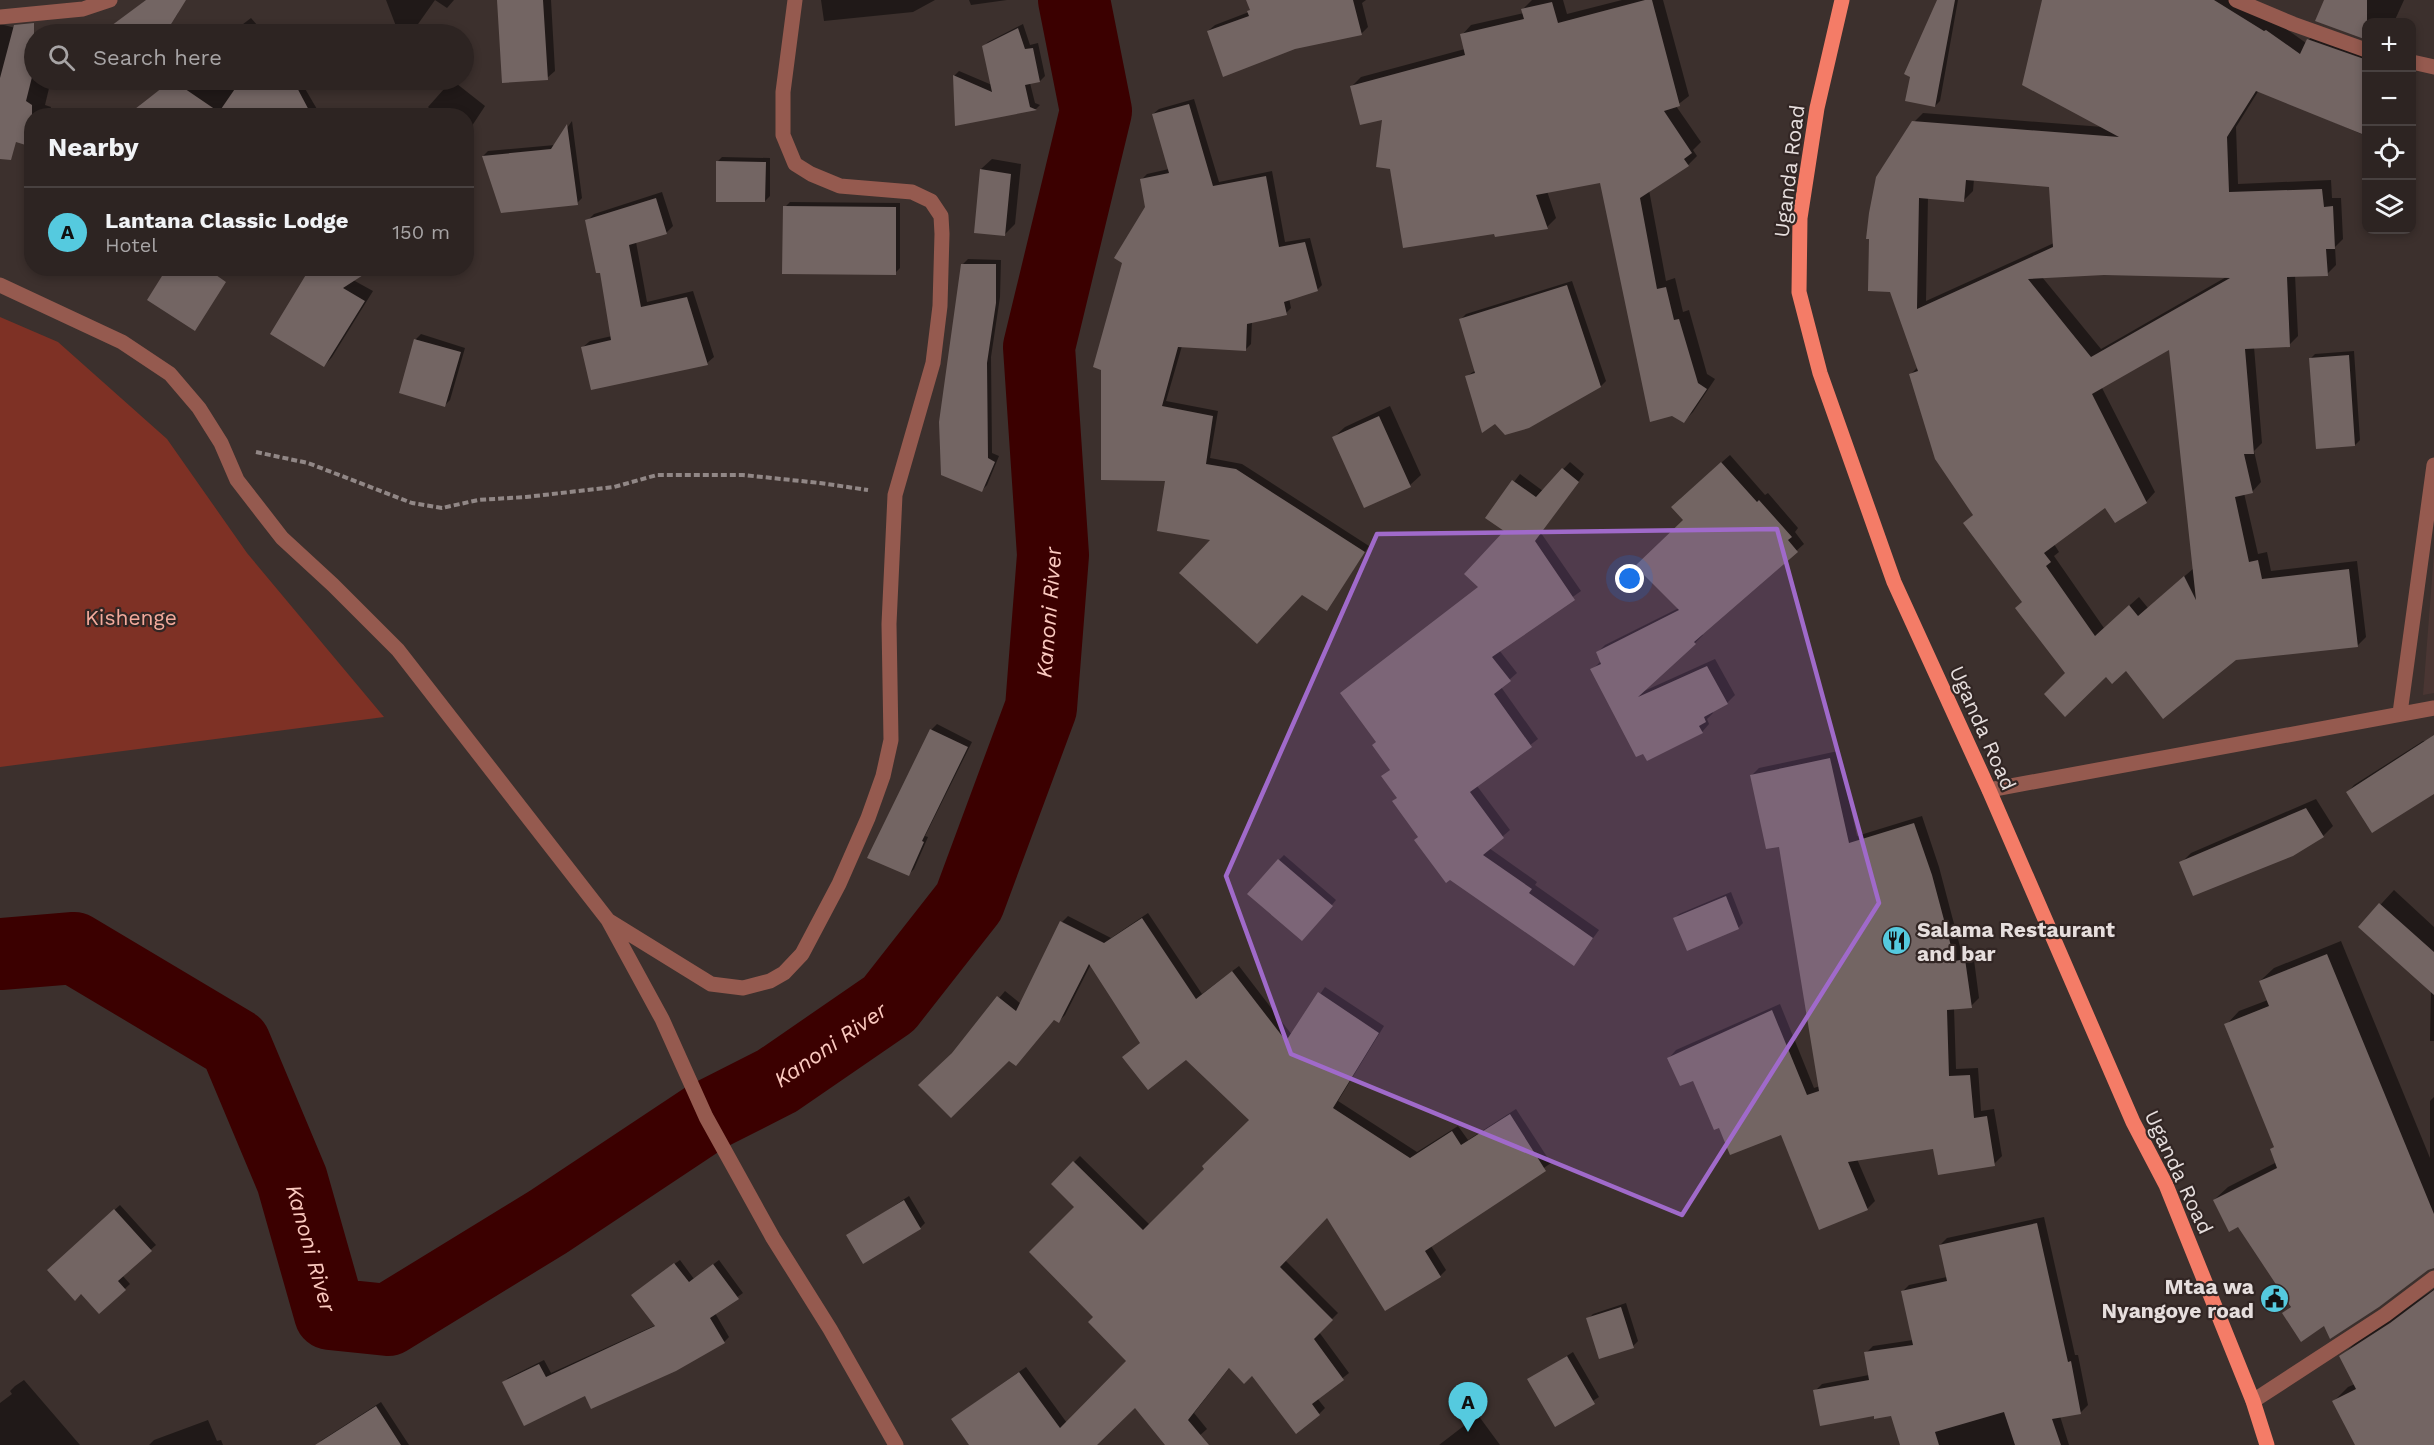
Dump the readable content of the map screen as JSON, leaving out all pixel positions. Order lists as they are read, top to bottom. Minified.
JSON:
{"streets":{"main road":["Uganda Road"]},"water":["Kanoni River"],"parks":["Kishenge"],"places":{"restaurant":["Salama Restaurant and bar"],"public building":["Mtaa wa Nyangoye road"]},"page":{"map_buttons":["+","−"],"search":"Search here","heading":"Nearby","list":[{"mark":"A","name":"Lantana Classic Lodge","note":"Hotel","value":"150 m"}],"pins":"A"}}
